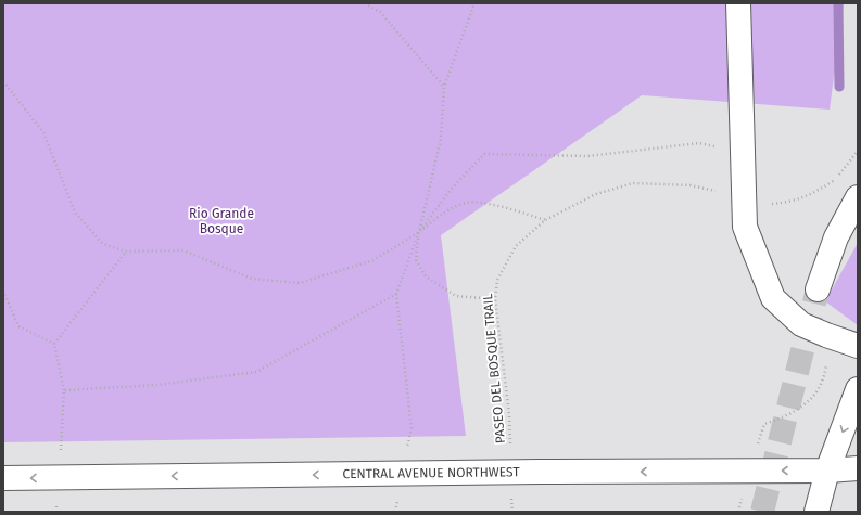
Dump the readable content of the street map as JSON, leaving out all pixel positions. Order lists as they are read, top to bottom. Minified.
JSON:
{"streets":{"main road":["CENTRAL AVENUE NORTHWEST"],"path":["PASEO DEL BOSQUE TRAIL"]},"one_way":["CENTRAL AVENUE NORTHWEST"],"parks":["Rio Grande Bosque"]}
